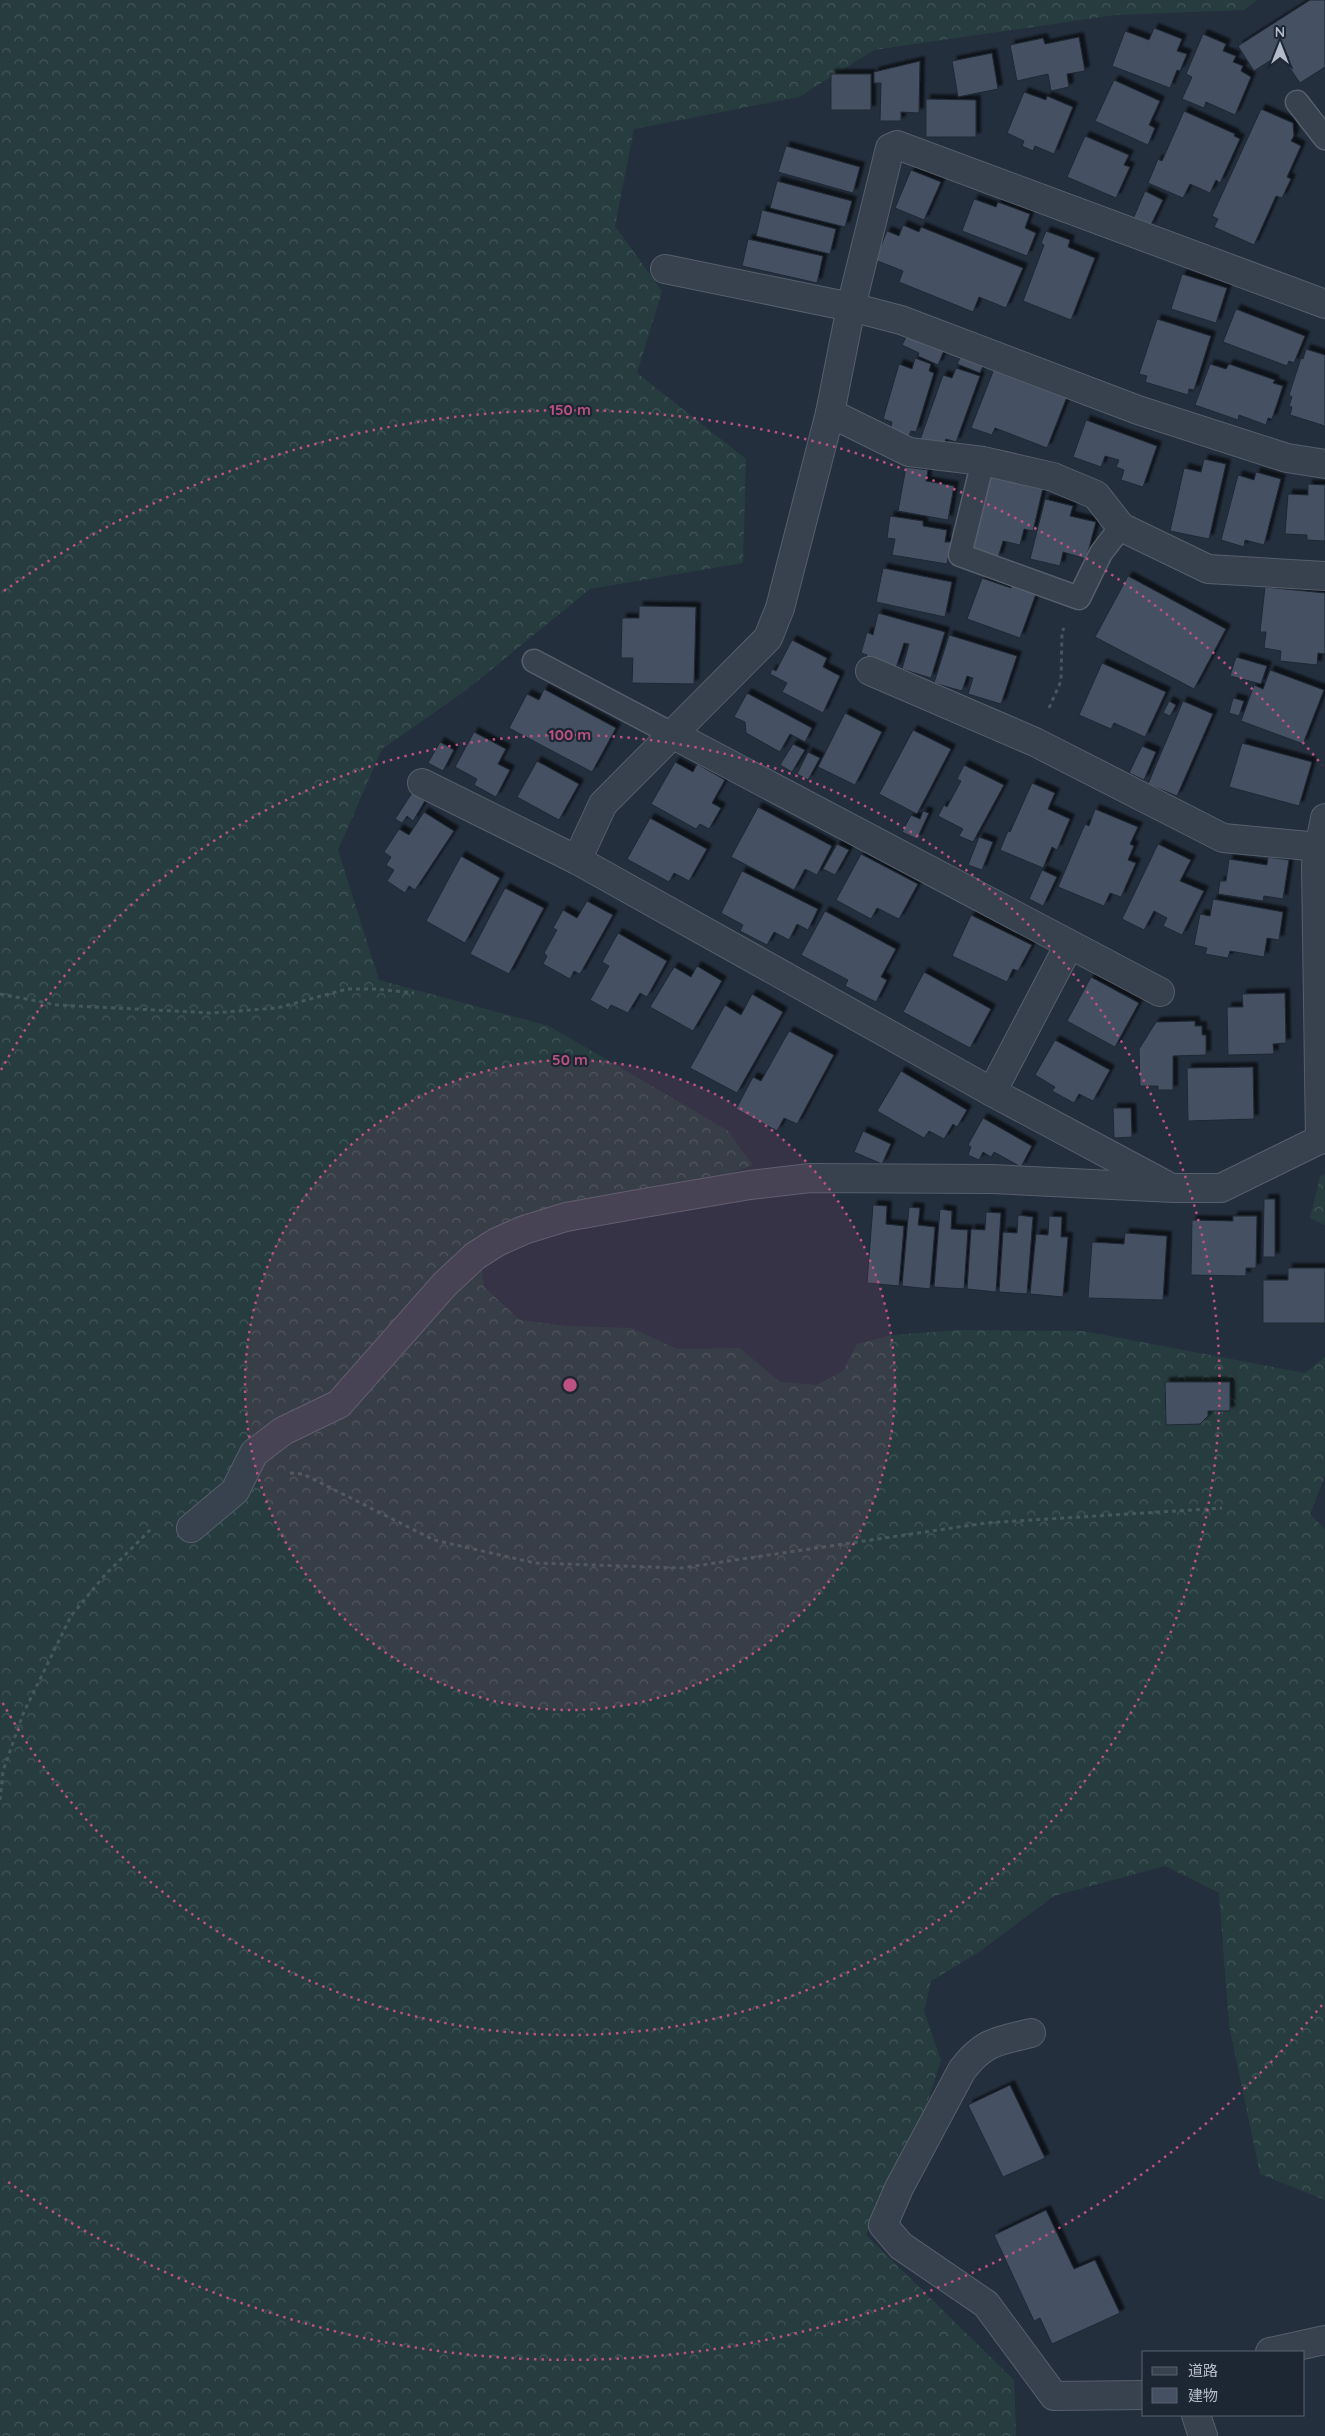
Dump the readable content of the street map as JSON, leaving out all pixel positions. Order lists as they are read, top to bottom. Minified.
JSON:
{"legend":["道路","建物"],"north":"top","rings":["150 m","100 m","50 m"]}
